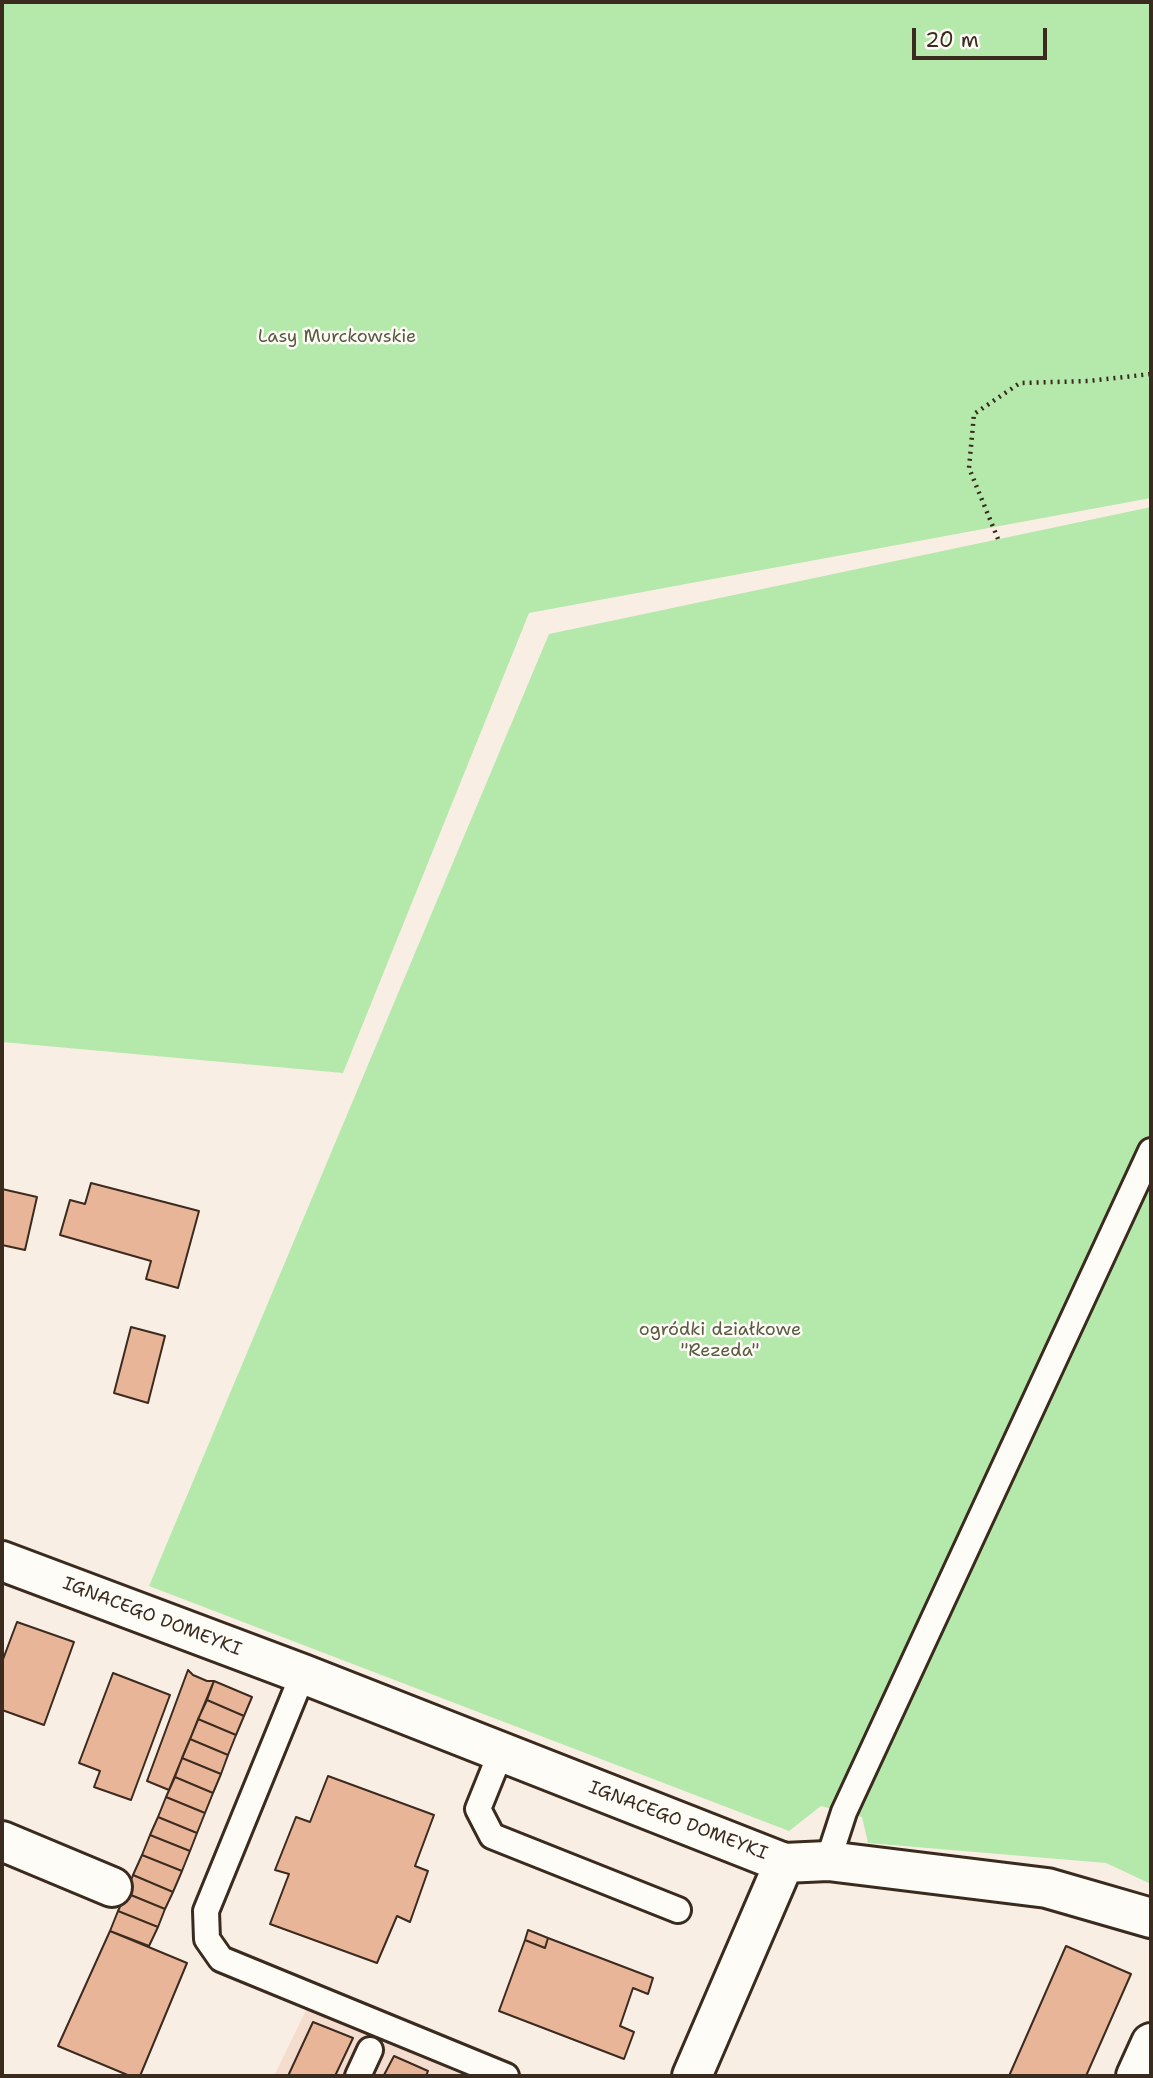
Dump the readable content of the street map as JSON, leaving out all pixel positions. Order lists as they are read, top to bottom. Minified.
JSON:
{"streets":{"street":["IGNACEGO DOMEYKI"]},"parks":["Lasy Murckowskie","ogródki działkowe \"Rezeda\""],"scale_bar":"20 m"}
